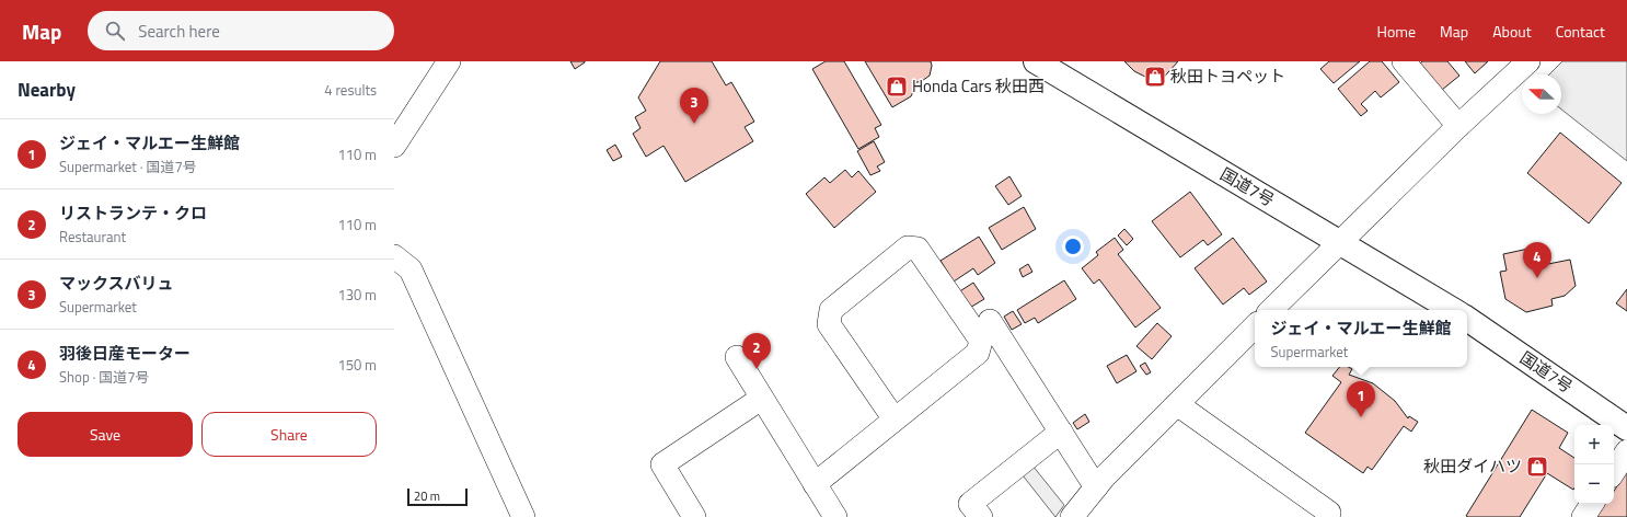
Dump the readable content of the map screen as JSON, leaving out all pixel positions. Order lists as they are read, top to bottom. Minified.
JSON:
{"streets":{"highway":["国道7号"]},"places":{"shop":["秋田トヨペット","Honda Cars 秋田西","秋田ダイハツ"]},"scale_bar":"20 m","north":"left","page":{"header":"Map","search":"Search here","nav":["Home","Map","About","Contact"],"heading":["Nearby","4 results"],"pins":["3","4","2","1"],"list":[{"mark":"1","name":"ジェイ・マルエー生鮮館","note":"Supermarket · 国道7号","value":"110 m"},{"mark":"2","name":"リストランテ・クロ","note":"Restaurant","value":"110 m"},{"mark":"3","name":"マックスバリュ","note":"Supermarket","value":"130 m"},{"mark":"4","name":"羽後日産モーター","note":"Shop · 国道7号","value":"150 m"}],"popup":["ジェイ・マルエー生鮮館","Supermarket"],"buttons":["Save","Share"],"map_buttons":["+","−"],"scale":"20 m"}}
